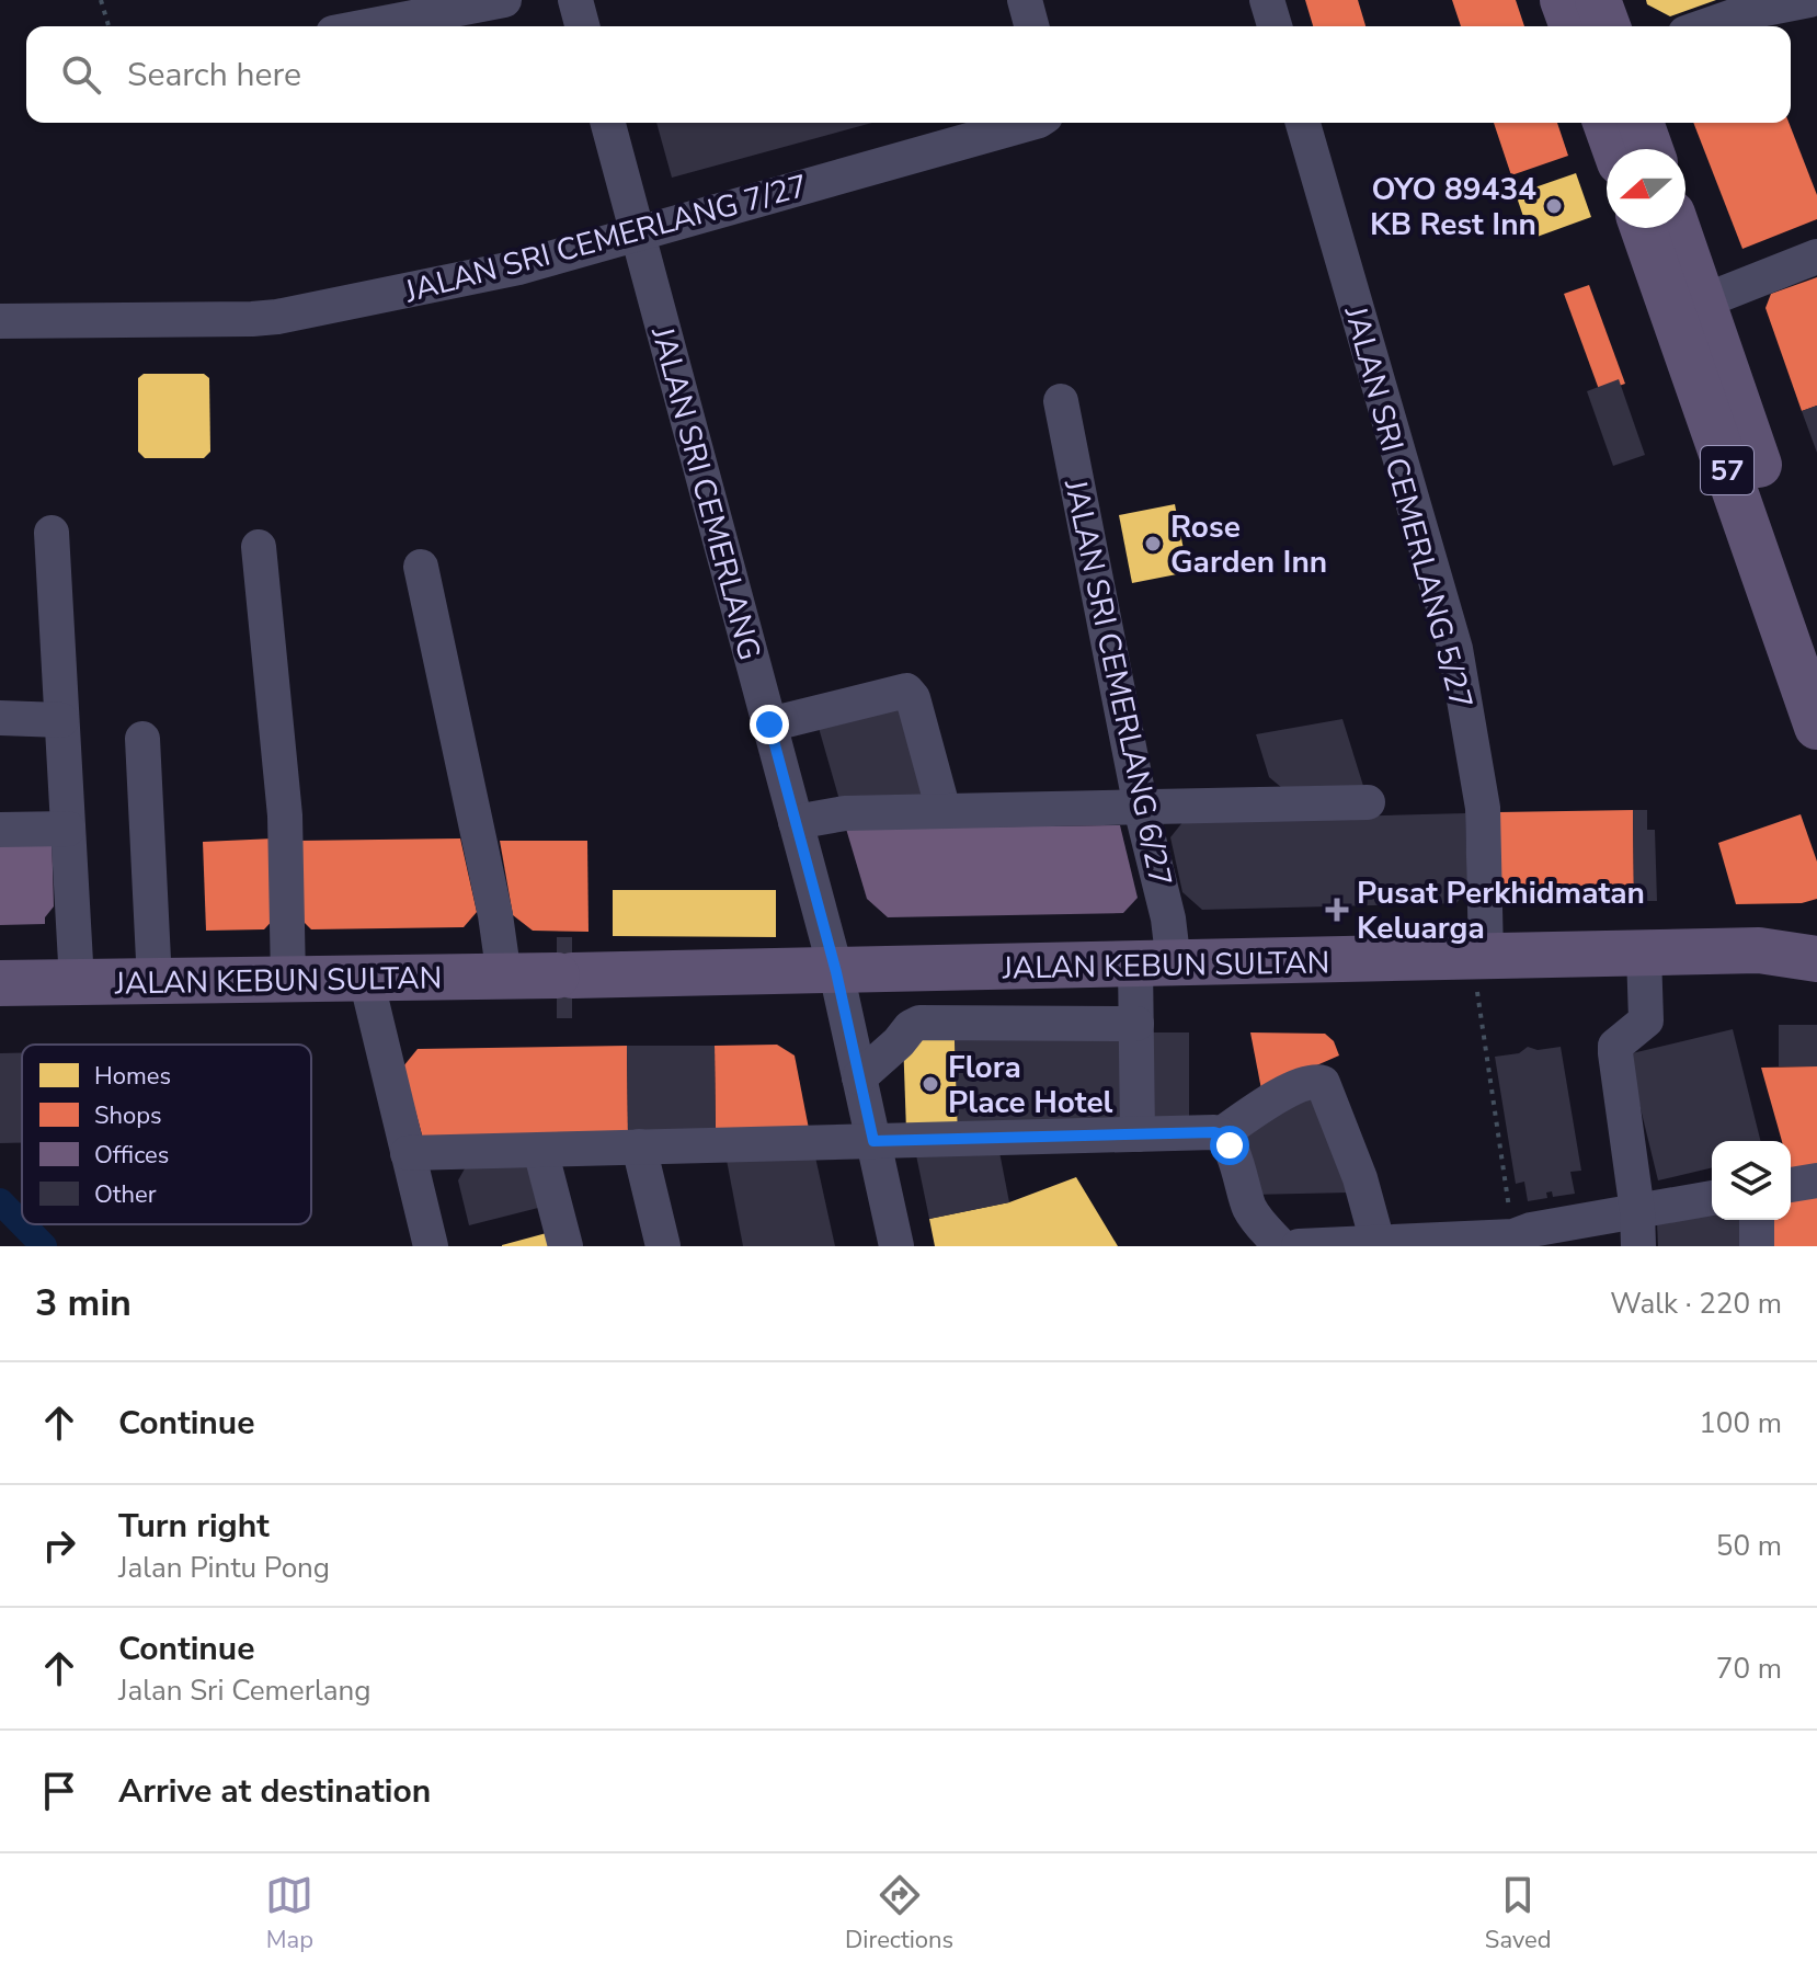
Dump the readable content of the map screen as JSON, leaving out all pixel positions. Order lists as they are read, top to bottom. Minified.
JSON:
{"streets":{"main road":["57","JALAN KEBUN SULTAN"],"street":["JALAN SRI CEMERLANG 7/27","JALAN SRI CEMERLANG","JALAN SRI CEMERLANG 5/27","JALAN SRI CEMERLANG 6/27"]},"crossings":[["JALAN SRI CEMERLANG 7/27","JALAN SRI CEMERLANG"],["JALAN SRI CEMERLANG","JALAN KEBUN SULTAN"],["JALAN SRI CEMERLANG 5/27","JALAN KEBUN SULTAN"],["JALAN SRI CEMERLANG 6/27","JALAN KEBUN SULTAN"]],"places":{"other":["OYO 89434 KB Rest Inn","Rose Garden Inn","Flora Place Hotel"],"health":["Pusat Perkhidmatan Keluarga"]},"legend":["Homes","Shops","Offices","Other"],"north":"left","page":{"search":"Search here","heading":["3 min","Walk · 220 m"],"list":[["Continue","100 m"],["Turn right","Jalan Pintu Pong","50 m"],["Continue","Jalan Sri Cemerlang","70 m"],"Arrive at destination"],"nav":["Map","Directions","Saved"]}}
